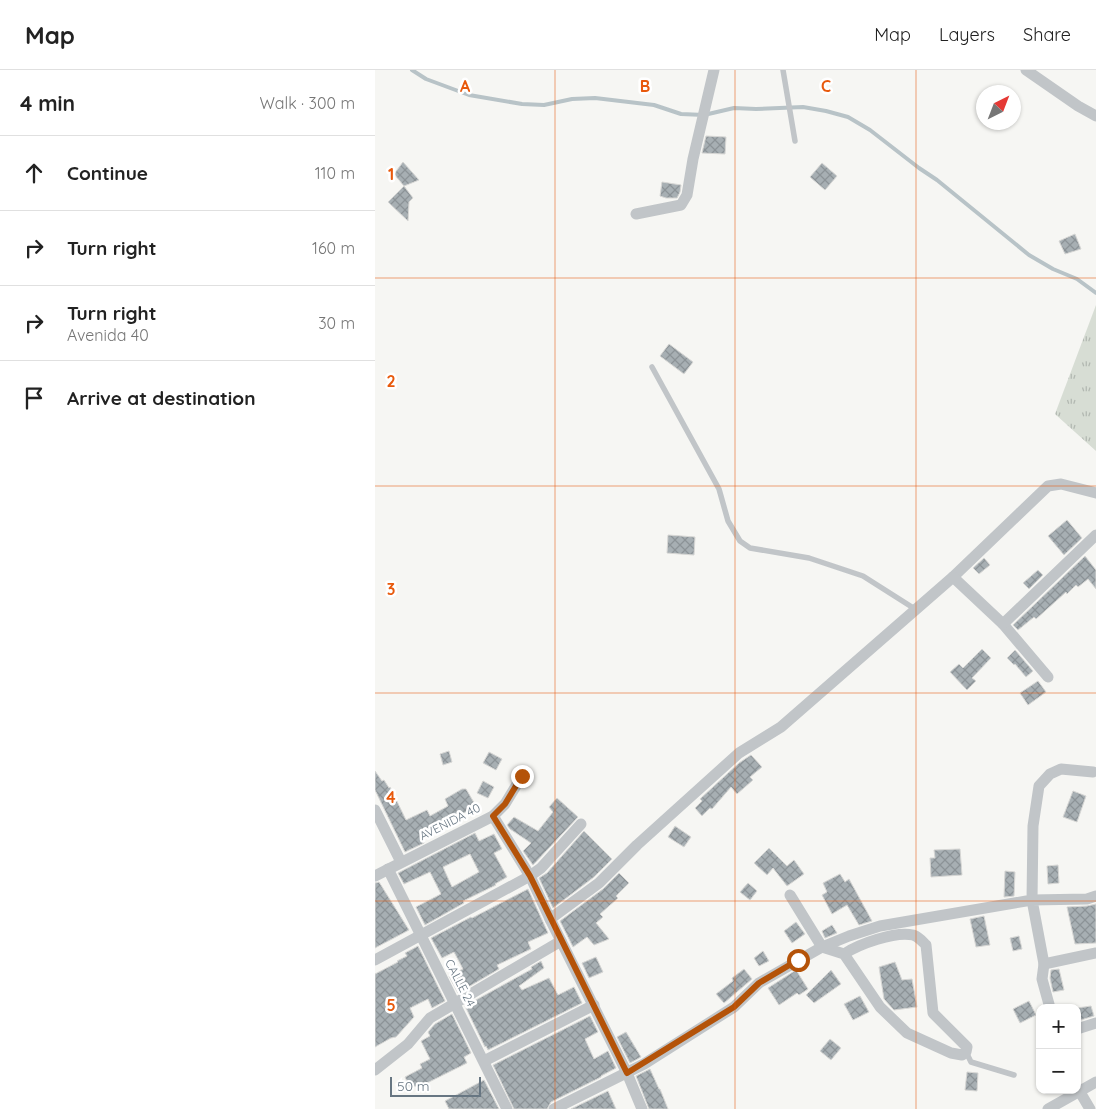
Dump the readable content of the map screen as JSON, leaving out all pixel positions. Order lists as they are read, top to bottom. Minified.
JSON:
{"streets":{"street":["AVENIDA 40","CALLE 24"]},"crossings":[["AVENIDA 40","CALLE 24"]],"scale_bar":"50 m","north":"top right","page":{"header":"Map","nav":["Map","Layers","Share"],"heading":["4 min","Walk · 300 m"],"list":[["Continue","110 m"],["Turn right","160 m"],["Turn right","Avenida 40","30 m"],"Arrive at destination"],"map_buttons":["+","−"],"scale":"50 m"},"grid":{"columns":["A","B","C"],"rows":["1","2","3","4","5"]}}
